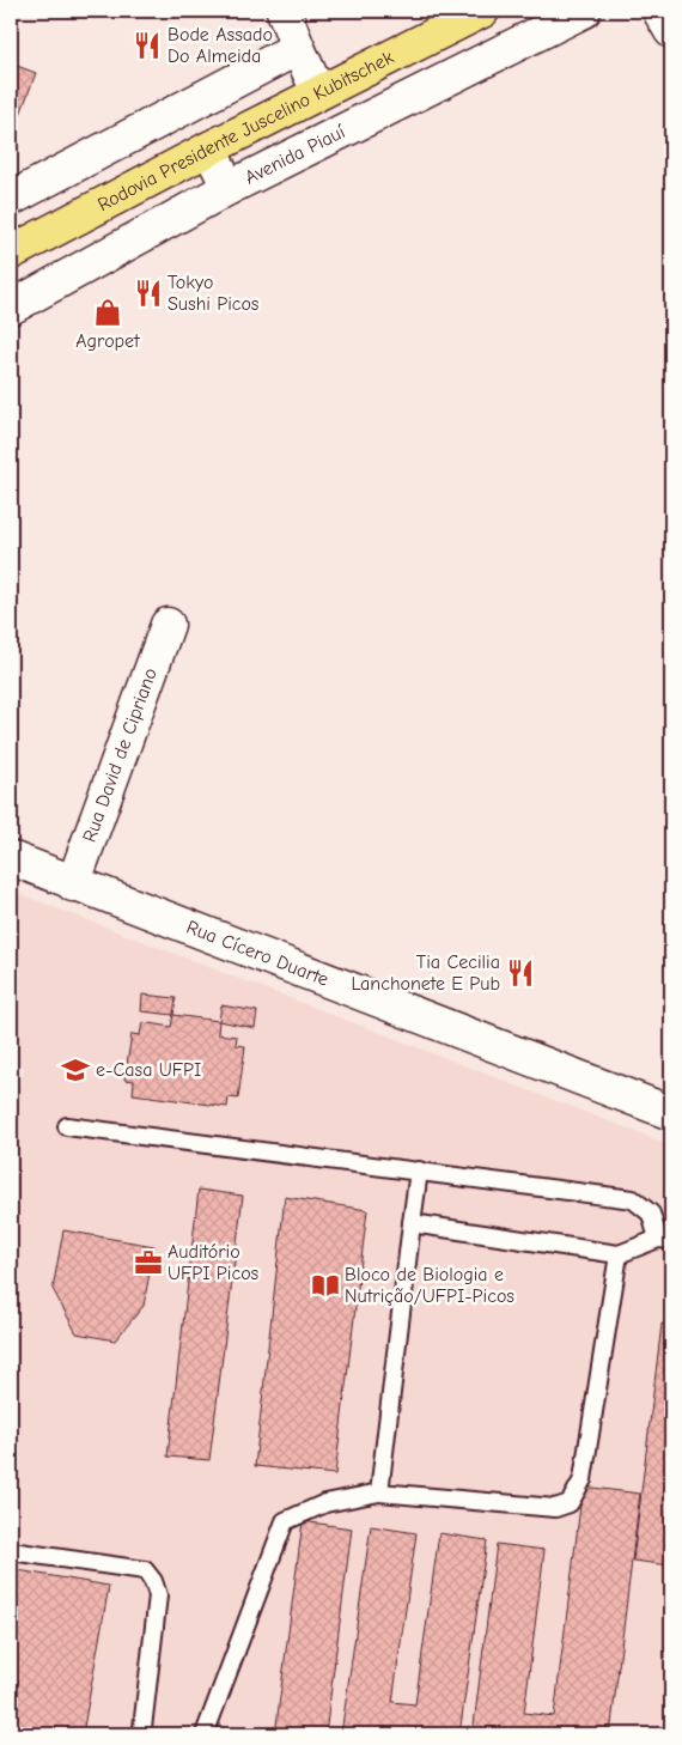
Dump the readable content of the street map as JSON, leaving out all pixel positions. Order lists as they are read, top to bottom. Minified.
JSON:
{"streets":{"highway":["Rodovia Presidente Juscelino Kubitschek"],"street":["Avenida Piauí","Rua David de Cipriano","Rua Cícero Duarte"]},"crossings":[["Rua David de Cipriano","Rua Cícero Duarte"]],"places":{"restaurant":["Bode Assado Do Almeida","Tokyo Sushi Picos","Tia Cecilia Lanchonete E Pub"],"shop":["Agropet"],"school or university":["e-Casa UFPI"],"office":["Auditório UFPI Picos"],"library":["Bloco de Biologia e Nutrição/UFPI-Picos"]}}
